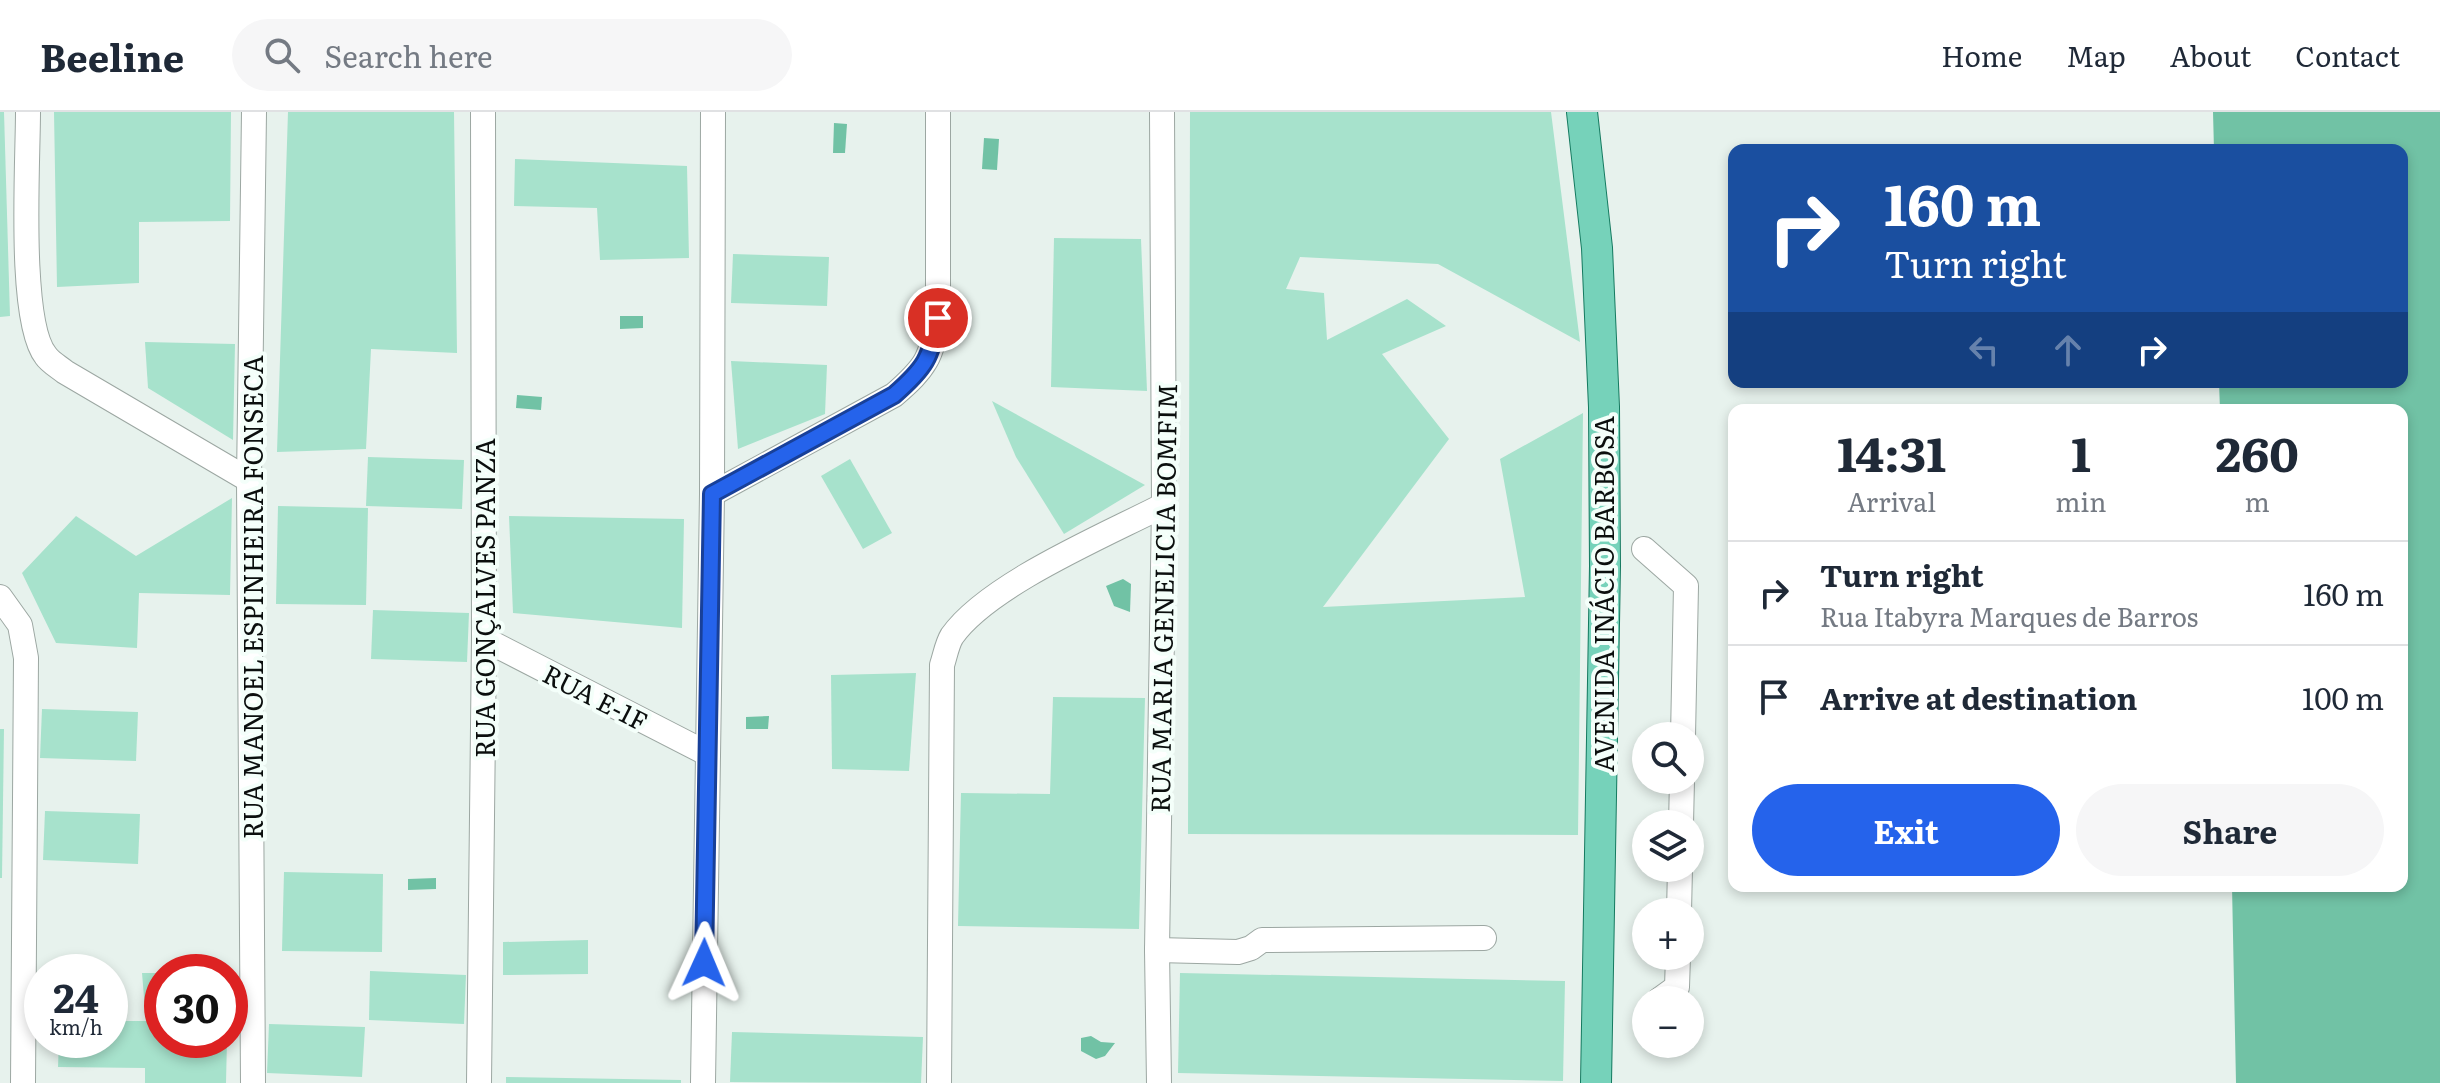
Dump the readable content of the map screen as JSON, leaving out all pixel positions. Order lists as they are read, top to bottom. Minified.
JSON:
{"streets":{"main road":["AVENIDA INÁCIO BARBOSA"],"street":["RUA MANOEL ESPINHEIRA FONSECA","RUA GONÇALVES PANZA","RUA MARIA GENELICIA BOMFIM","RUA E-1F"]},"crossings":[["RUA GONÇALVES PANZA","RUA E-1F"]],"page":{"header":"Beeline","search":"Search here","nav":["Home","Map","About","Contact"],"turn":["160 m","Turn right"],"eta":["14:31","Arrival","1","min","260","m"],"list":[{"name":"Turn right","note":"Rua Itabyra Marques de Barros","value":"160 m"},{"name":"Arrive at destination","value":"100 m"}],"map_buttons":["+","−"],"buttons":["Exit","Share"],"speed":"24 km/h","limit":"30"}}
